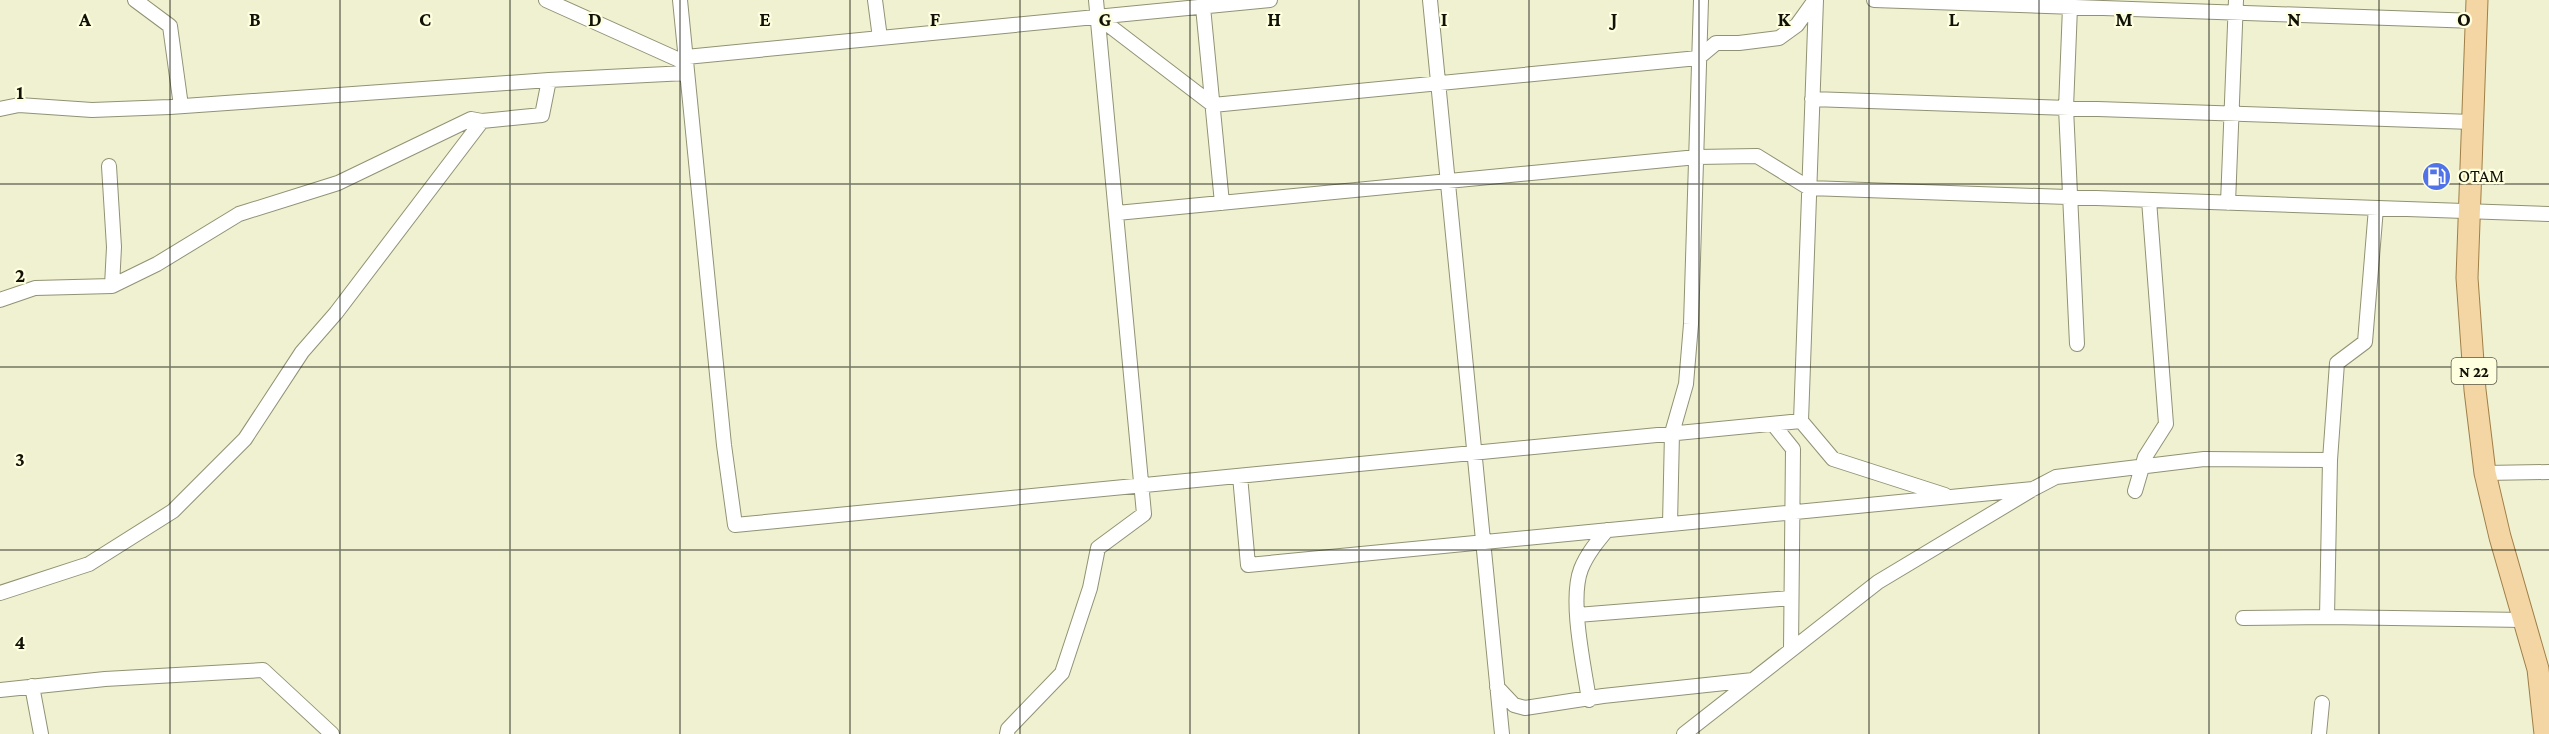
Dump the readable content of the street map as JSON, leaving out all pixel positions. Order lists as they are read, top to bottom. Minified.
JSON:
{"streets":{"main road":["N 22"]},"places":{"fuel station":["OTAM"]},"grid":{"columns":["A","B","C","D","E","F","G","H","I","J","K","L","M","N","O"],"rows":["1","2","3","4"]}}
